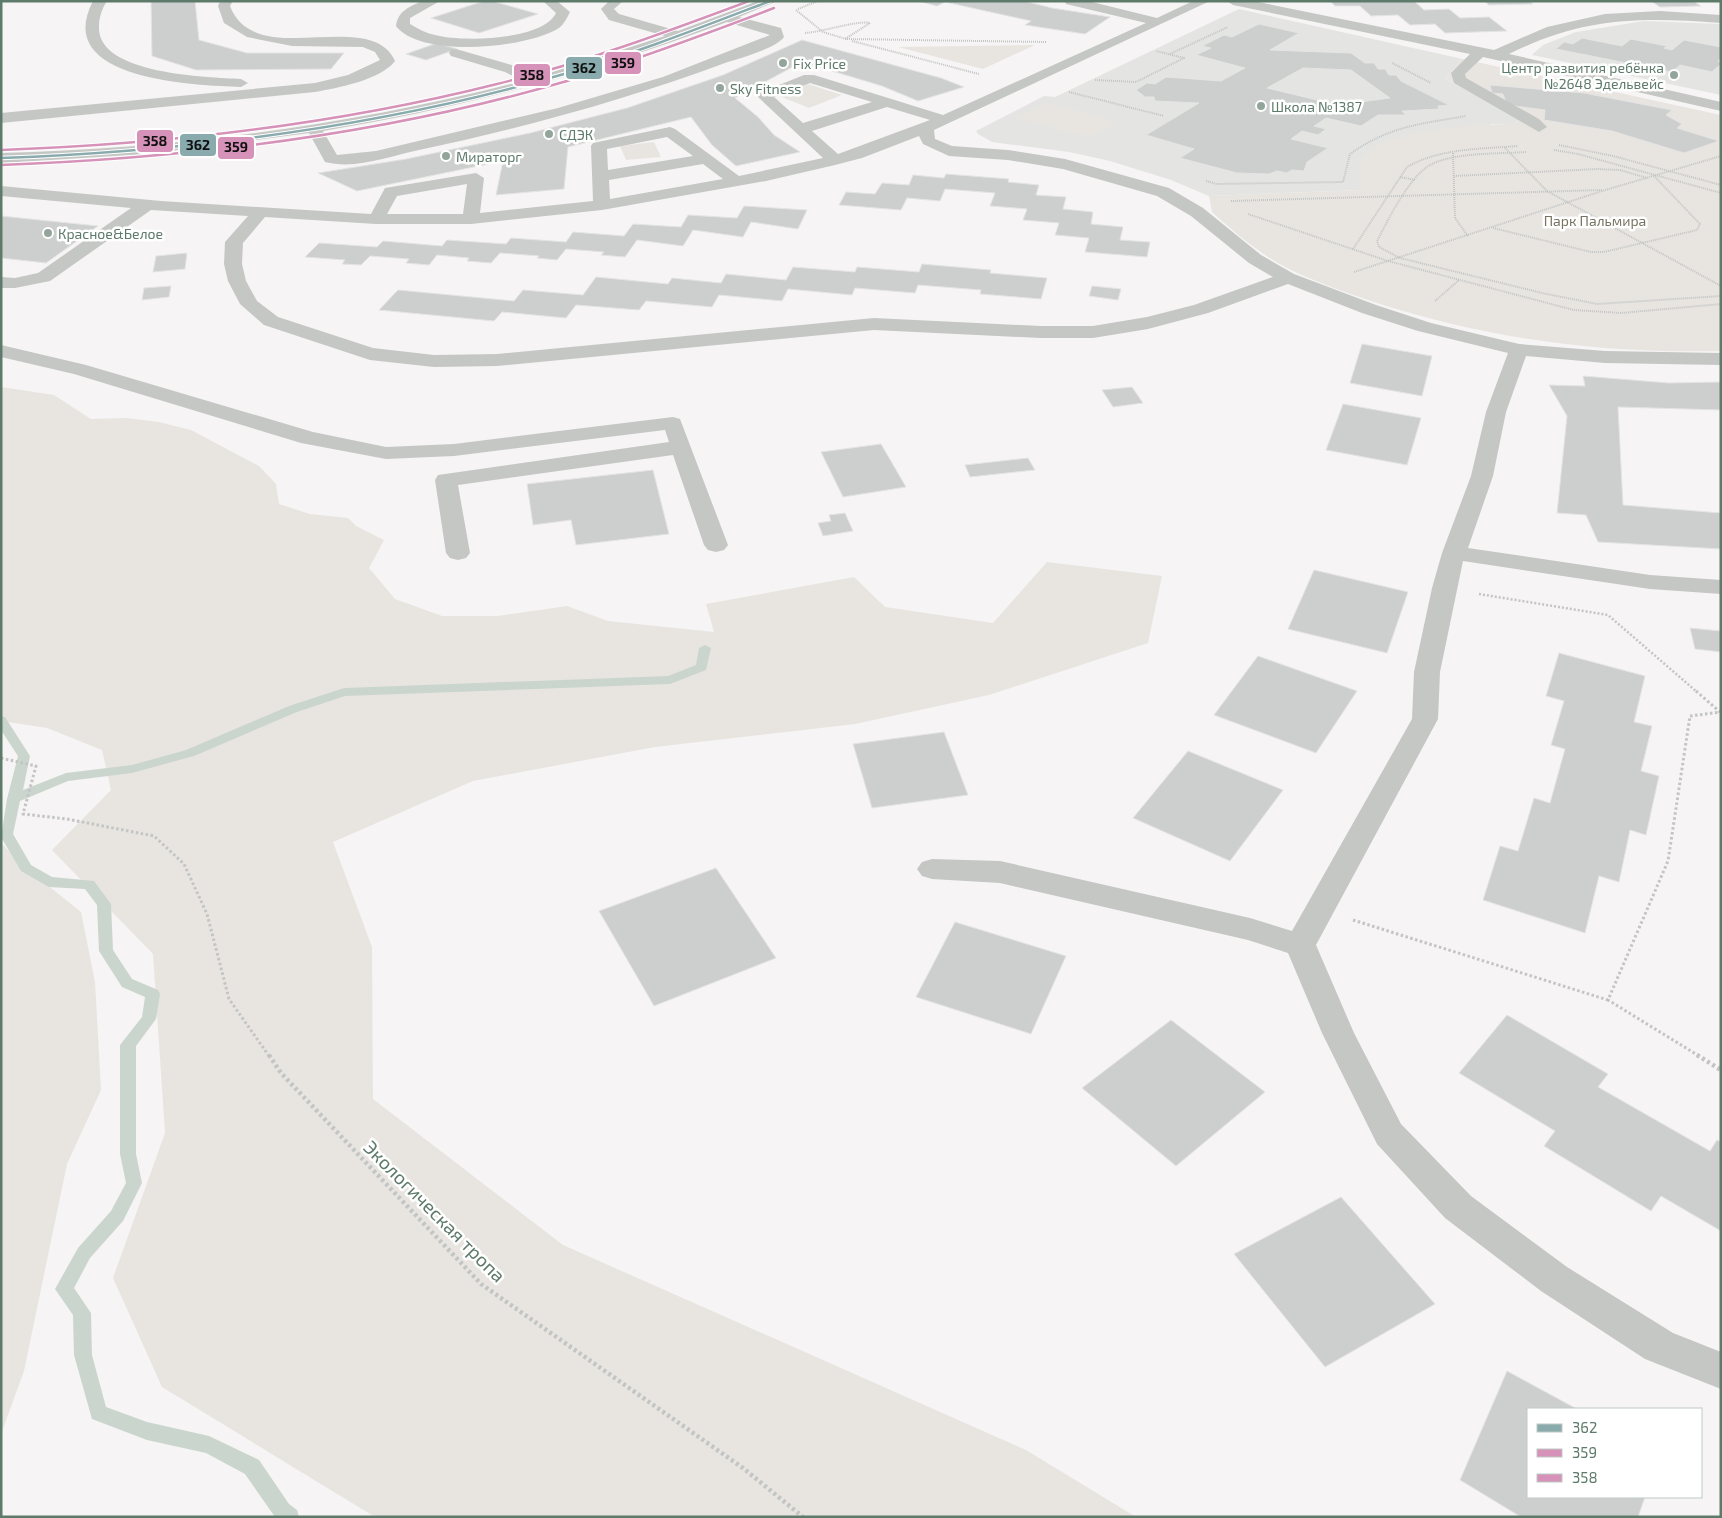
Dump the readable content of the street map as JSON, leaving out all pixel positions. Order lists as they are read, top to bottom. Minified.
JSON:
{"streets":{"path":["Экологическая тропа"]},"parks":["Парк Пальмира"],"places":["Fix Price","Центр развития ребёнка №2648 Эдельвейс","Sky Fitness","Школа №1387","СДЭК","Мираторг","Красное&Белое"],"lines":["transit line 362","transit line 358","transit line 359"],"legend":["362","359","358"]}
